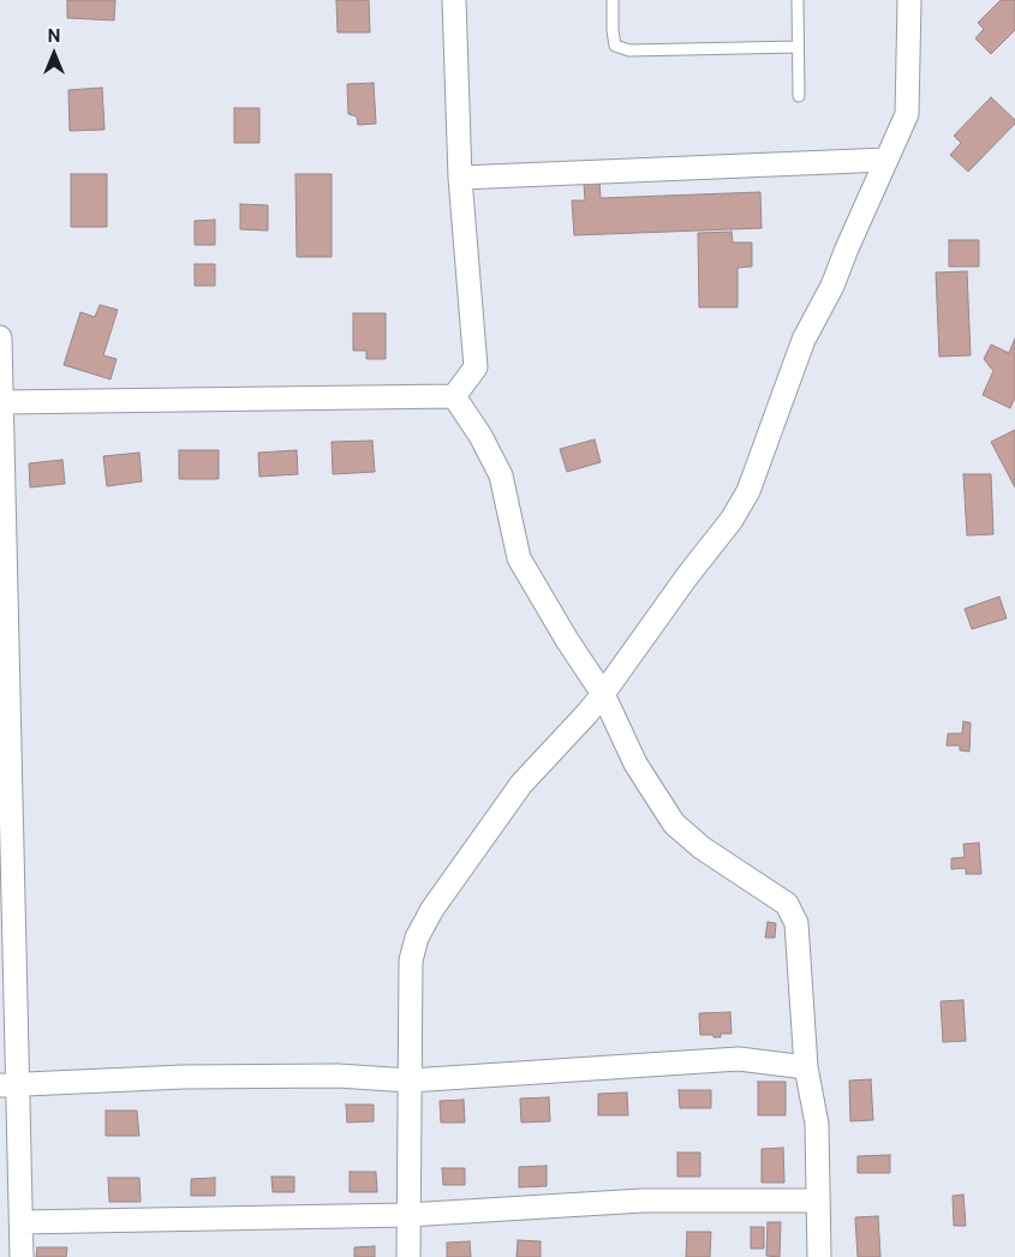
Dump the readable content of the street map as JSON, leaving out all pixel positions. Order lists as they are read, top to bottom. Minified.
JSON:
{"north":"top"}
